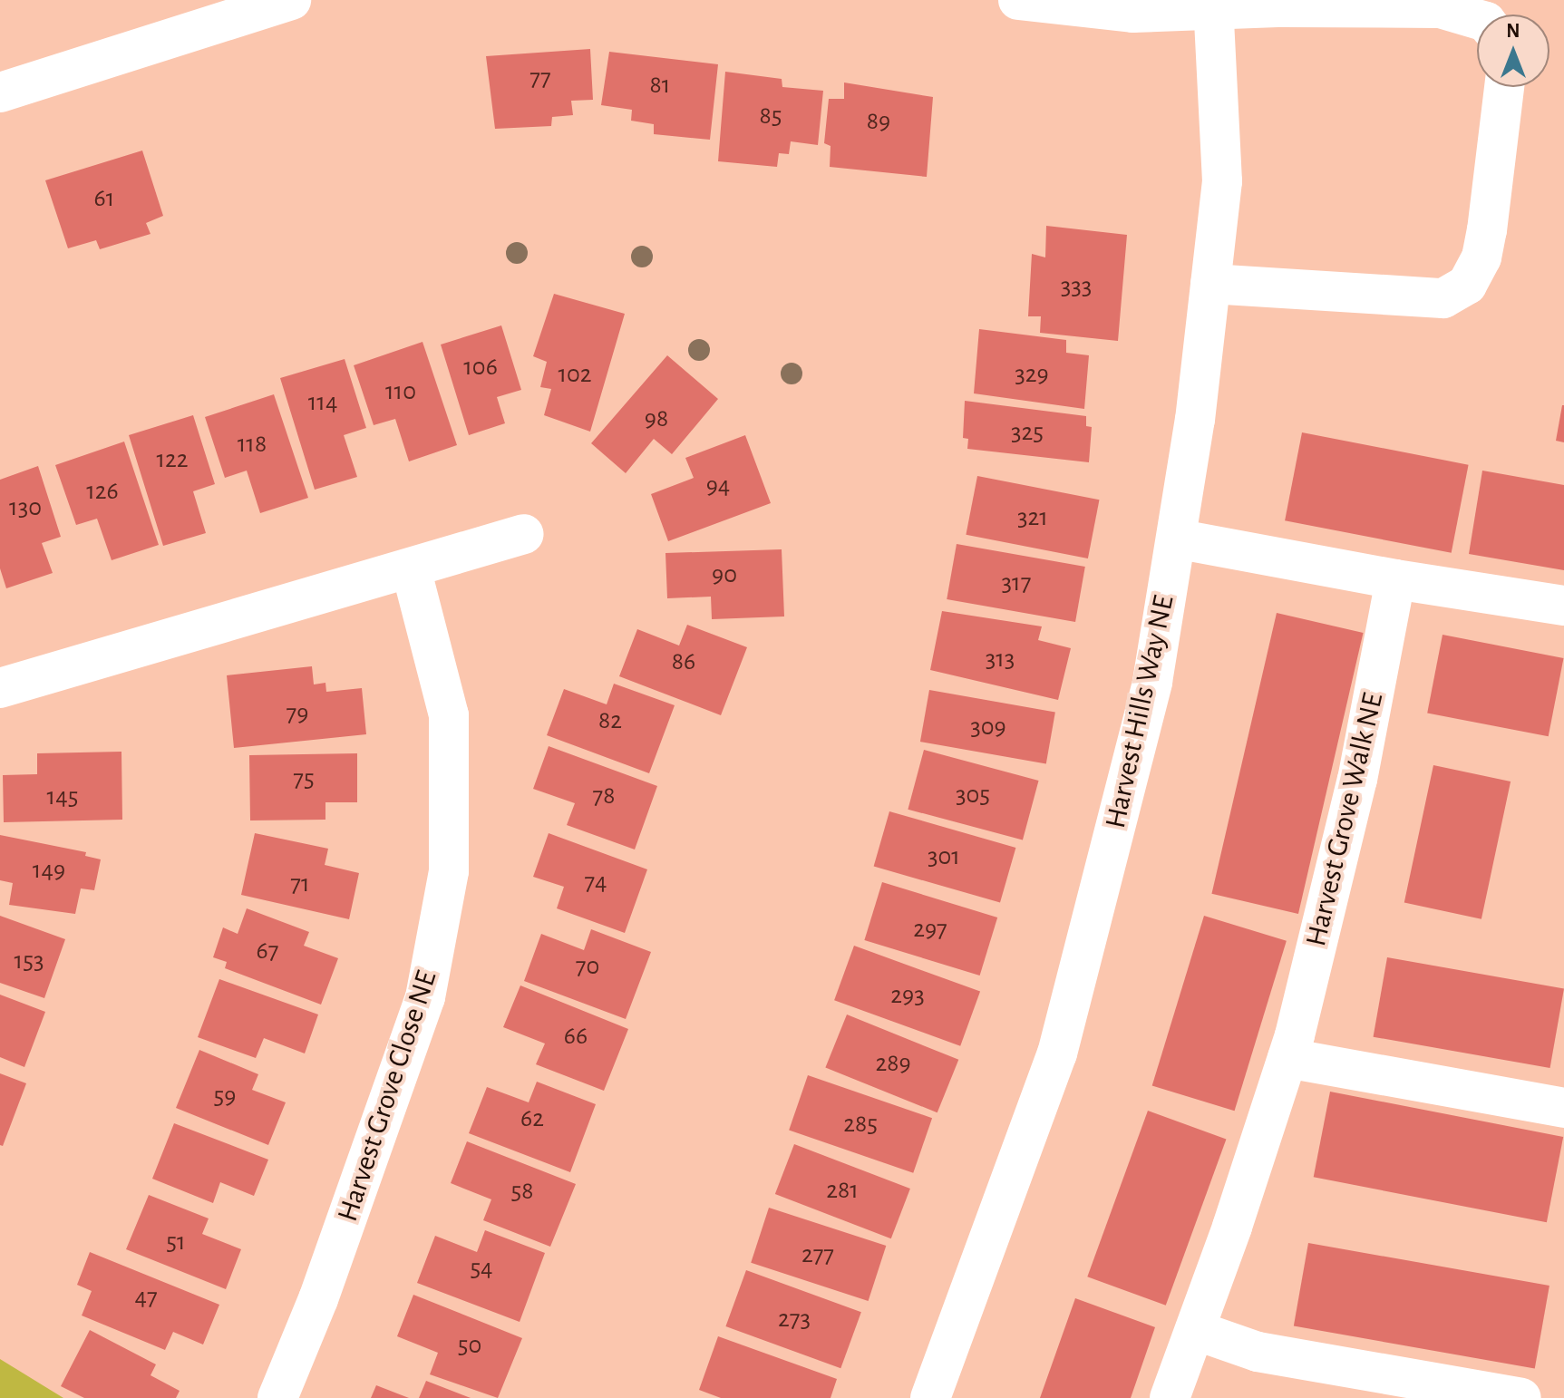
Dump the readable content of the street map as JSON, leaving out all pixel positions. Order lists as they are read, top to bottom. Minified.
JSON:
{"streets":{"street":["Harvest Hills Way NE","Harvest Grove Walk NE","Harvest Grove Close NE"]},"house_numbers":["77","81","85","89","61","333","106","102","329","110","114","98","325","118","122","94","126","130","321","90","317","313","86","79","82","309","75","305","78","145","301","149","74","71","297","67","153","70","293","66","289","59","62","285","281","58","51","277","54","47","273","50"],"north":"top"}
